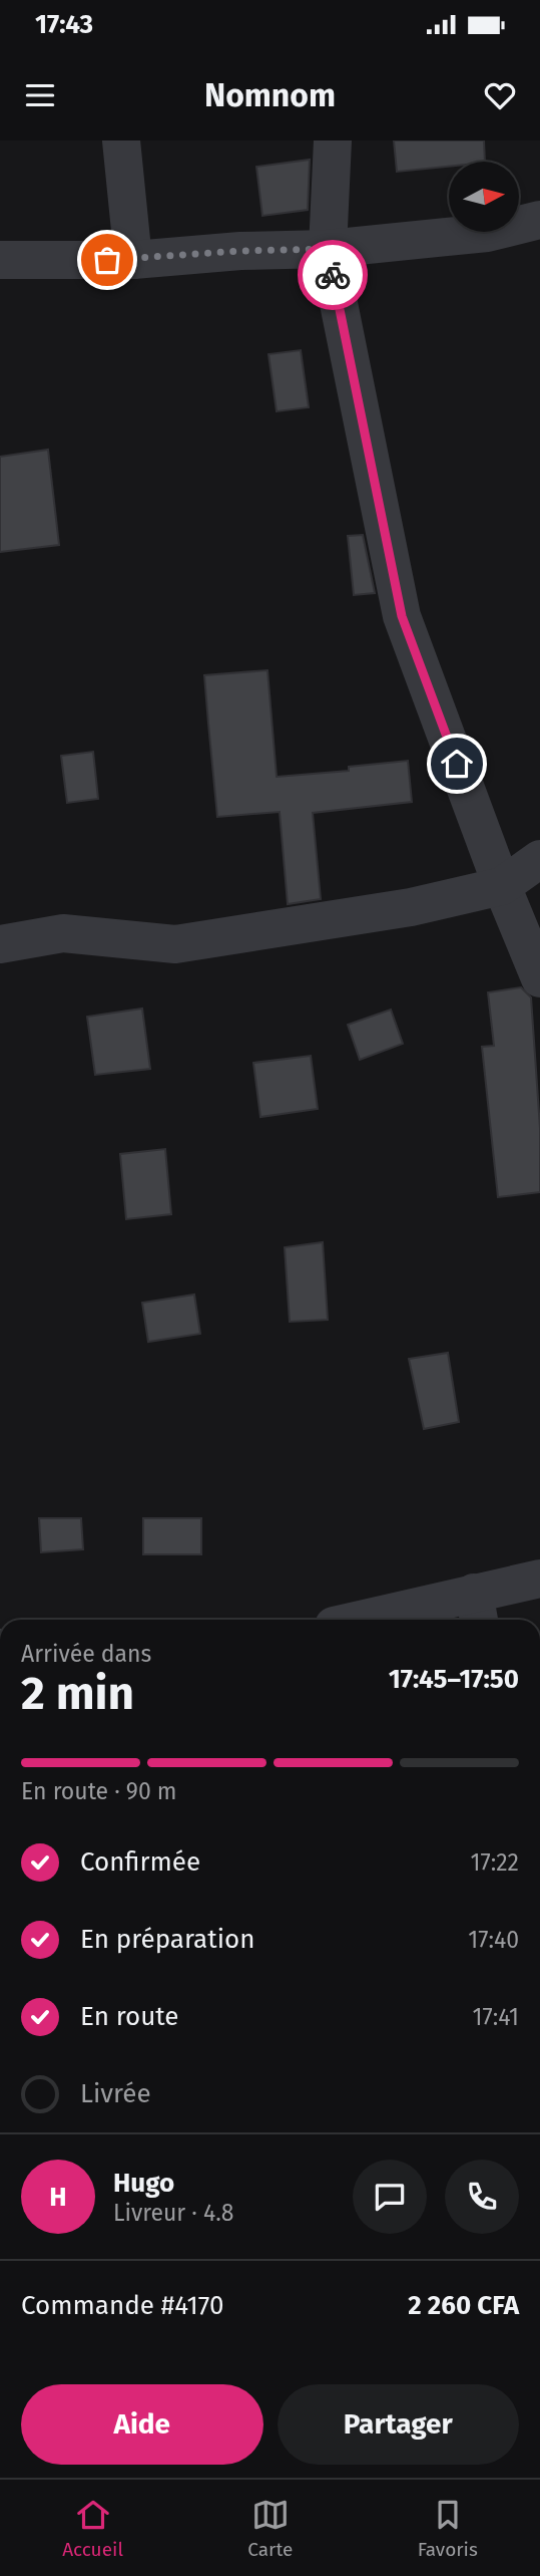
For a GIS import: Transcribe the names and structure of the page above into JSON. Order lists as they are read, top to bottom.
{
  "north": "right",
  "page": {
    "status": "17:43",
    "header": "Nomnom",
    "heading": ["2 min", "Arrivée dans", "17:45–17:50"],
    "panel": [
      "Hugo",
      "Livreur · 4.8",
      "Commande #4170",
      "2 260 CFA"
    ],
    "bar": "En route · 90 m",
    "list": [
      ["Confirmée", "17:22"],
      ["En préparation", "17:40"],
      ["En route", "17:41"],
      "Livrée"
    ],
    "round": "H",
    "buttons": ["Aide", "Partager"],
    "tabs": ["Accueil", "Carte", "Favoris"]
  }
}
